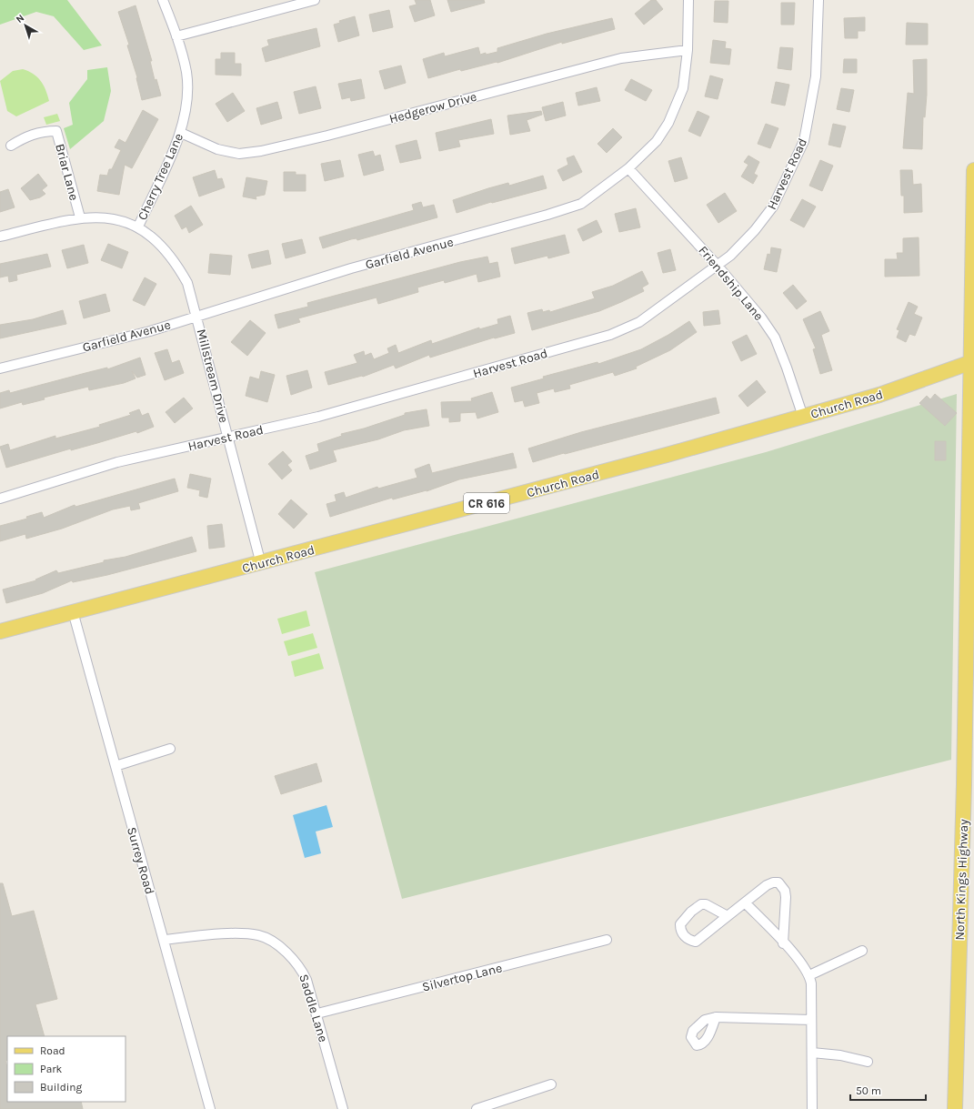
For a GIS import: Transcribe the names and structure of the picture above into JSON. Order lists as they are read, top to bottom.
{
  "streets": {
    "main road": ["Church Road", "CR 616", "North Kings Highway"],
    "street": [
      "Hedgerow Drive",
      "Briar Lane",
      "Harvest Road",
      "Cherry Tree Lane",
      "Garfield Avenue",
      "Friendship Lane",
      "Millstream Drive",
      "Surrey Road",
      "Silvertop Lane",
      "Saddle Lane"
    ]
  },
  "crossings": [
    ["Hedgerow Drive", "Cherry Tree Lane"],
    ["Hedgerow Drive", "Garfield Avenue"],
    ["Harvest Road", "Friendship Lane"],
    ["Harvest Road", "Millstream Drive"],
    ["Cherry Tree Lane", "Millstream Drive"],
    ["Garfield Avenue", "Friendship Lane"],
    ["Garfield Avenue", "Millstream Drive"],
    ["Friendship Lane", "Church Road"],
    ["Millstream Drive", "Church Road"],
    ["Church Road", "Surrey Road"],
    ["Church Road", "North Kings Highway"],
    ["Surrey Road", "Saddle Lane"],
    ["Silvertop Lane", "Saddle Lane"]
  ],
  "legend": ["Road", "Park", "Building"],
  "scale_bar": "50 m",
  "north": "top left"
}
